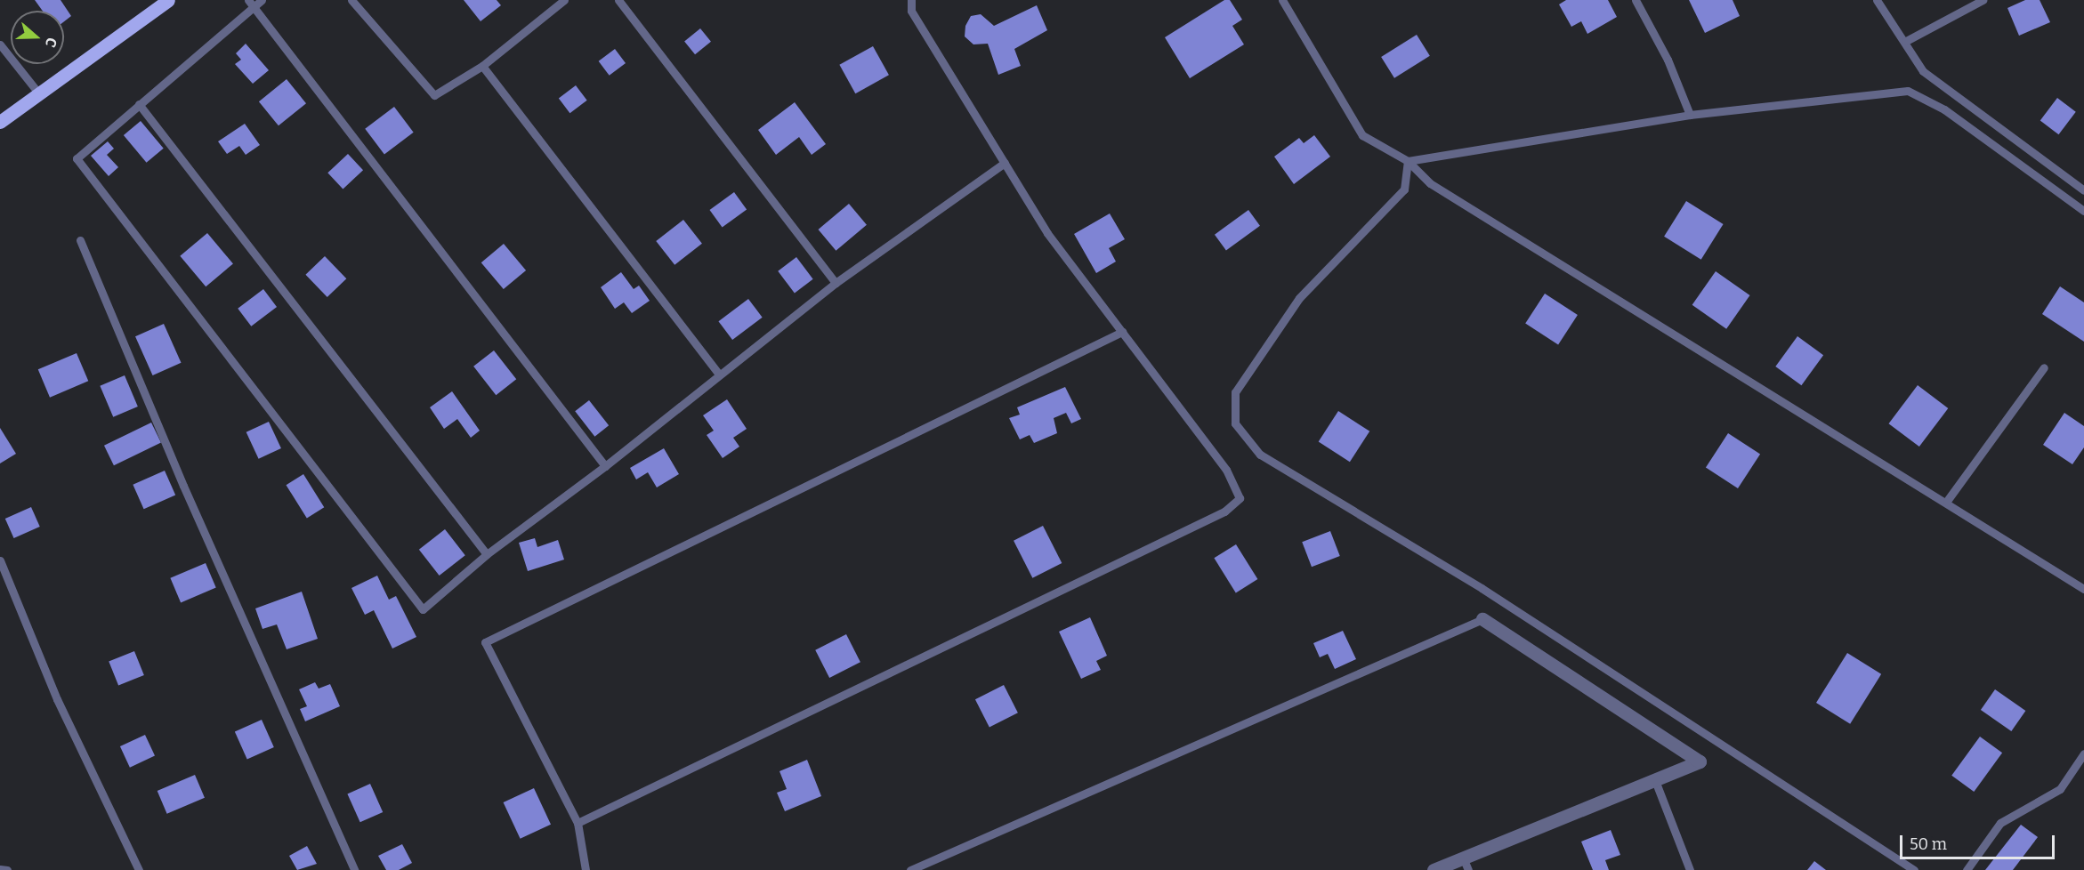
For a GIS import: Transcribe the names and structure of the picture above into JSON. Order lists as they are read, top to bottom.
{
  "scale_bar": "50 m",
  "north": "right"
}
